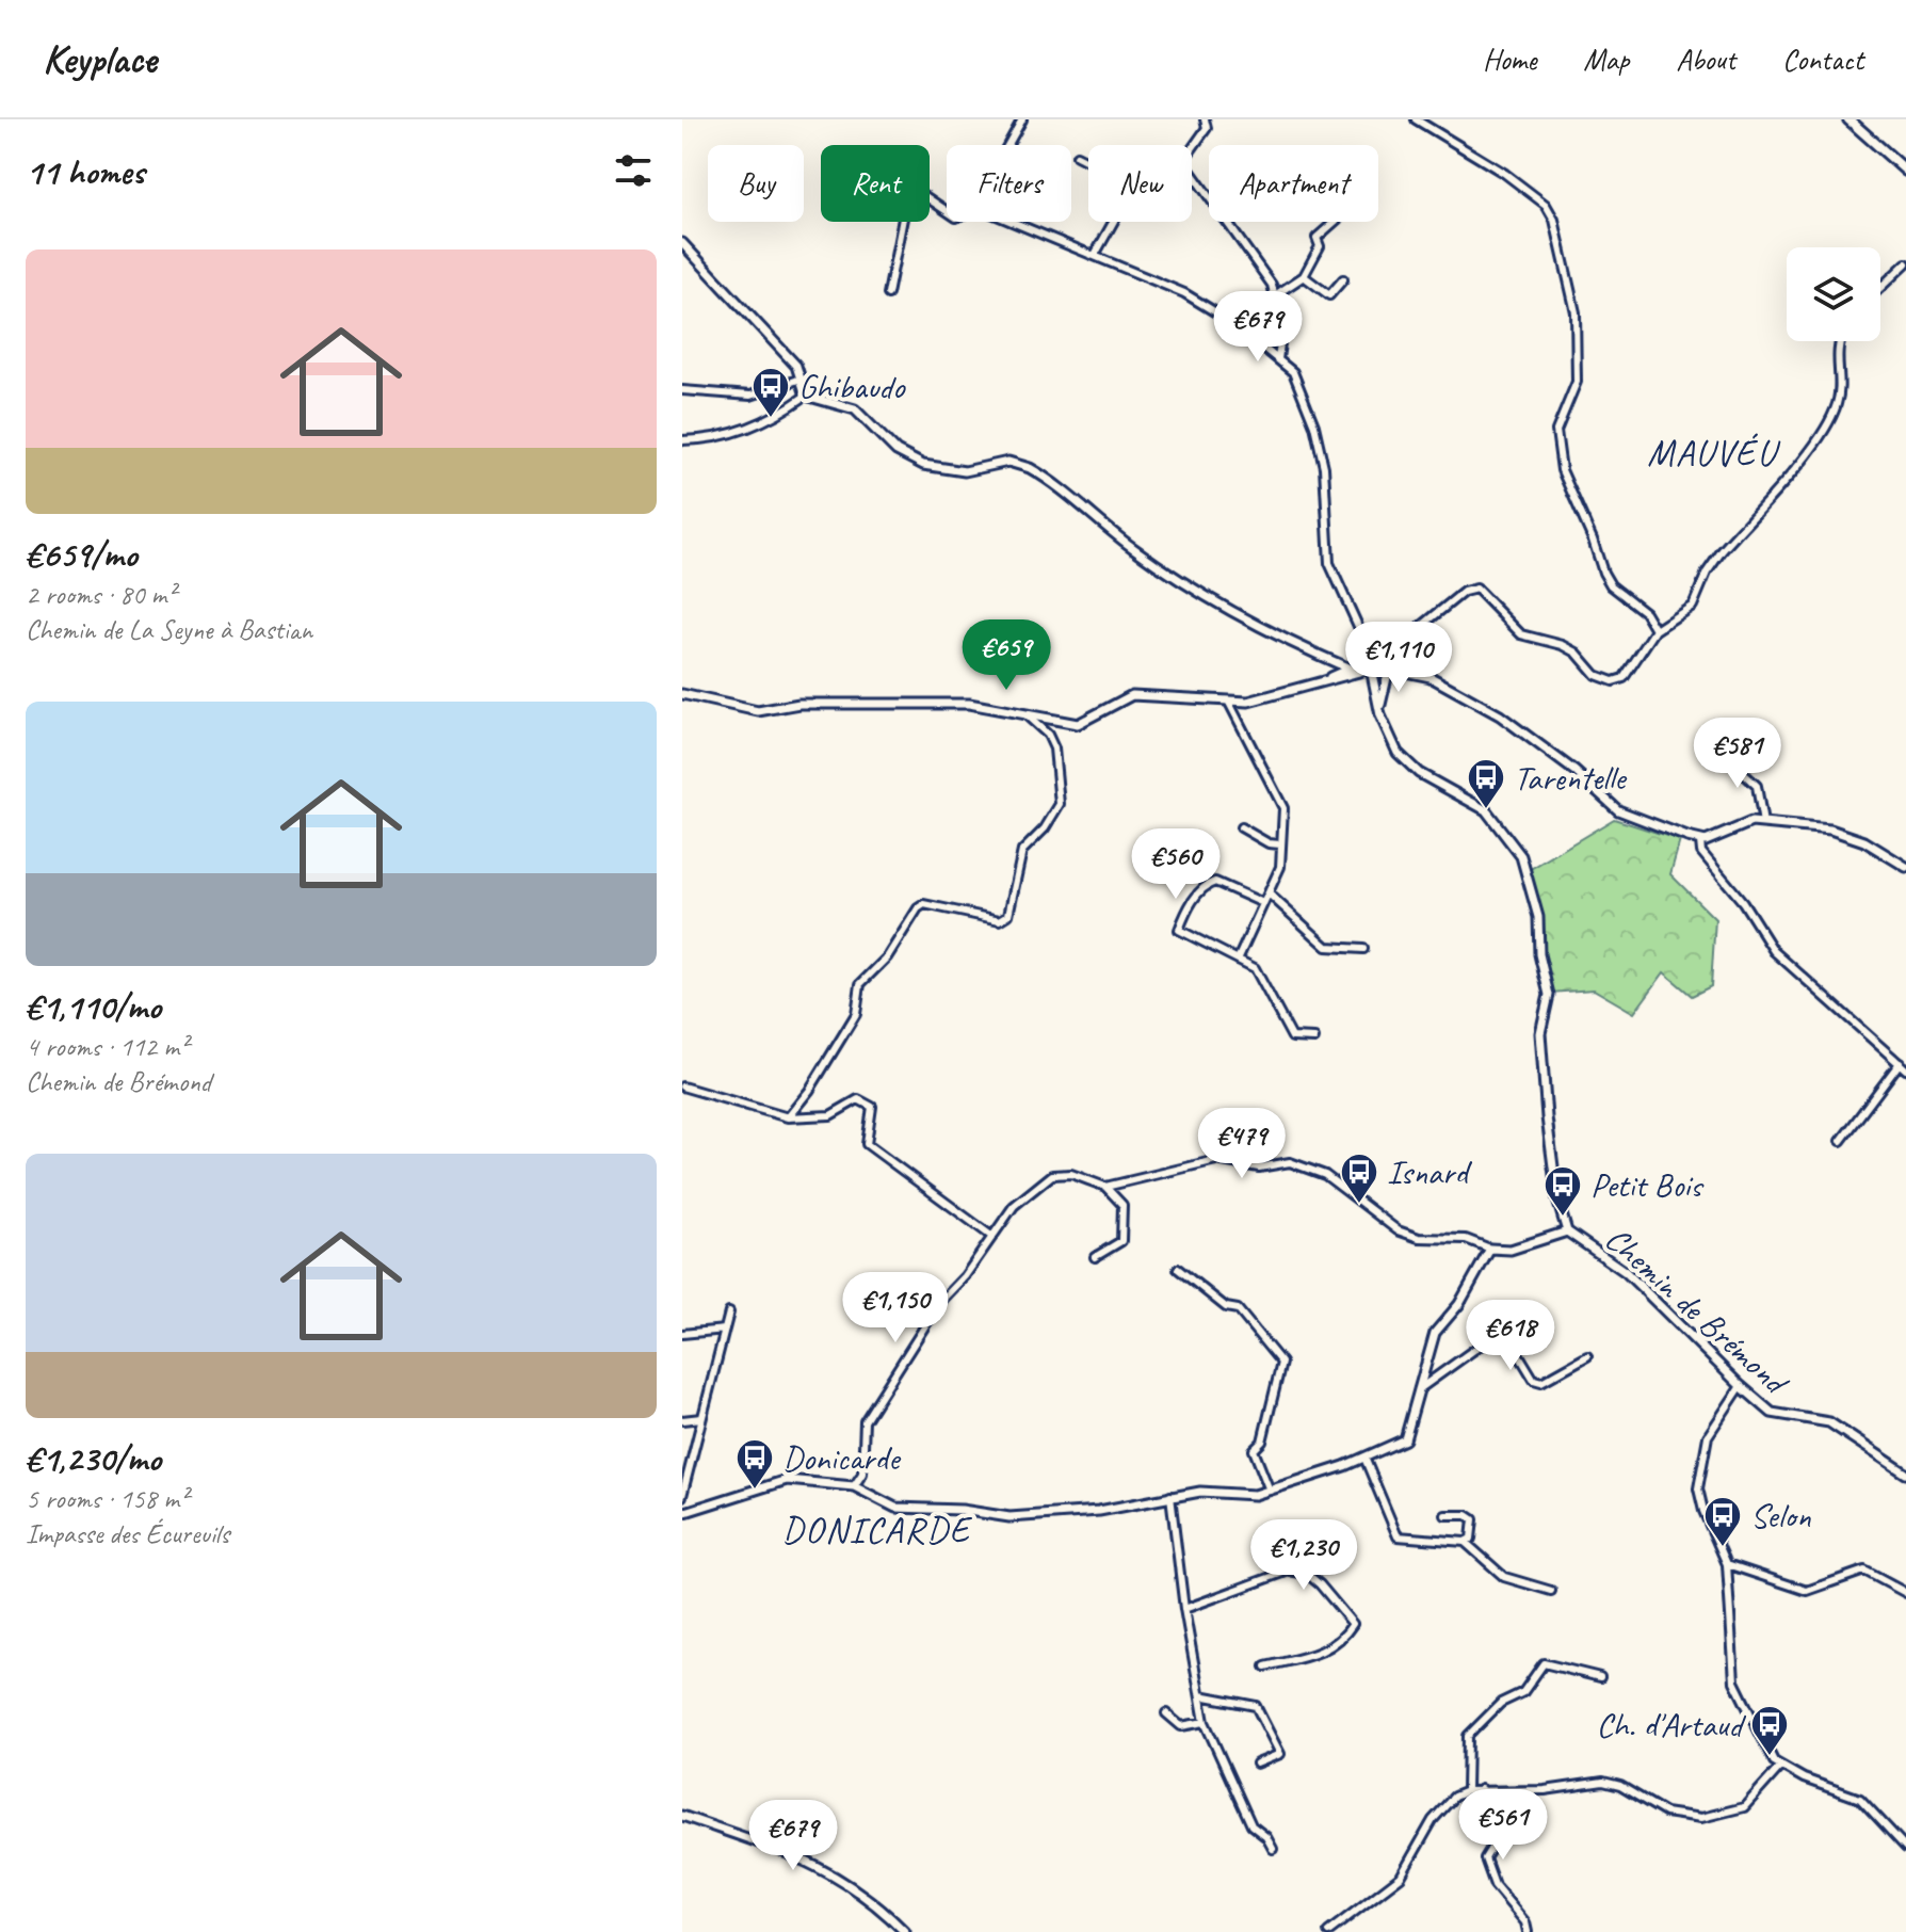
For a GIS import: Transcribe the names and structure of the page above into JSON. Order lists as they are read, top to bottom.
{
  "streets": {
    "street": ["Chemin de Brémond"]
  },
  "districts": ["MAUVÉU", "DONICARDE"],
  "places": {
    "bus stop": [
      "Ghibaudo",
      "Tarentelle",
      "Isnard",
      "Petit Bois",
      "Donicarde",
      "Selon",
      "Ch. d'Artaud"
    ]
  },
  "page": {
    "header": "Keyplace",
    "nav": [
      "Home",
      "Map",
      "About",
      "Contact"
    ],
    "heading": "11 homes",
    "chip": [
      "Buy",
      "Rent",
      "Filters",
      "New",
      "Apartment"
    ],
    "list": [
      {
        "name": "€659/mo",
        "note": "2 rooms · 80 m² · Chemin de La Seyne à Bastian"
      },
      {
        "name": "€1,110/mo",
        "note": "4 rooms · 112 m² · Chemin de Brémond"
      },
      {
        "name": "€1,230/mo",
        "note": "5 rooms · 158 m² · Impasse des Écureuils"
      }
    ],
    "price": [
      "€679",
      "€659",
      "€1,110",
      "€581",
      "€560",
      "€479",
      "€1,150",
      "€618",
      "€1,230",
      "€561",
      "€679"
    ]
  }
}
